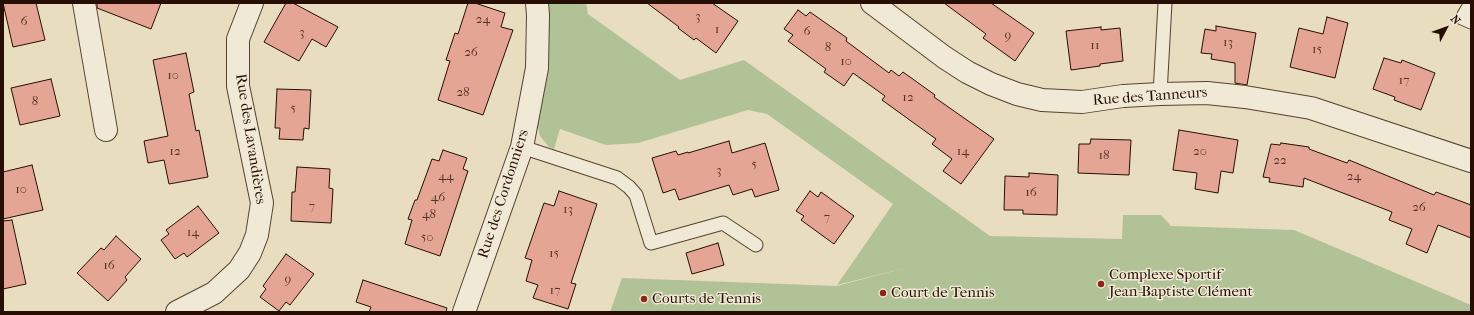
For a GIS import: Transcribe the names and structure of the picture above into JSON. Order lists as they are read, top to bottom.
{
  "streets": {
    "street": ["Rue des Tanneurs", "Rue des Lavandières", "Rue des Cordonniers"]
  },
  "places": ["Complexe Sportif Jean-Baptiste Clément", "Court de Tennis", "Courts de Tennis"],
  "house_numbers": [
    "3",
    "24",
    "6",
    "1",
    "6",
    "3",
    "9",
    "13",
    "11",
    "8",
    "15",
    "26",
    "10",
    "10",
    "17",
    "28",
    "12",
    "8",
    "5",
    "12",
    "14",
    "20",
    "18",
    "22",
    "5",
    "3",
    "44",
    "24",
    "10",
    "16",
    "46",
    "7",
    "26",
    "13",
    "48",
    "7",
    "14",
    "50",
    "15",
    "16",
    "9",
    "17"
  ],
  "north": "top right"
}
